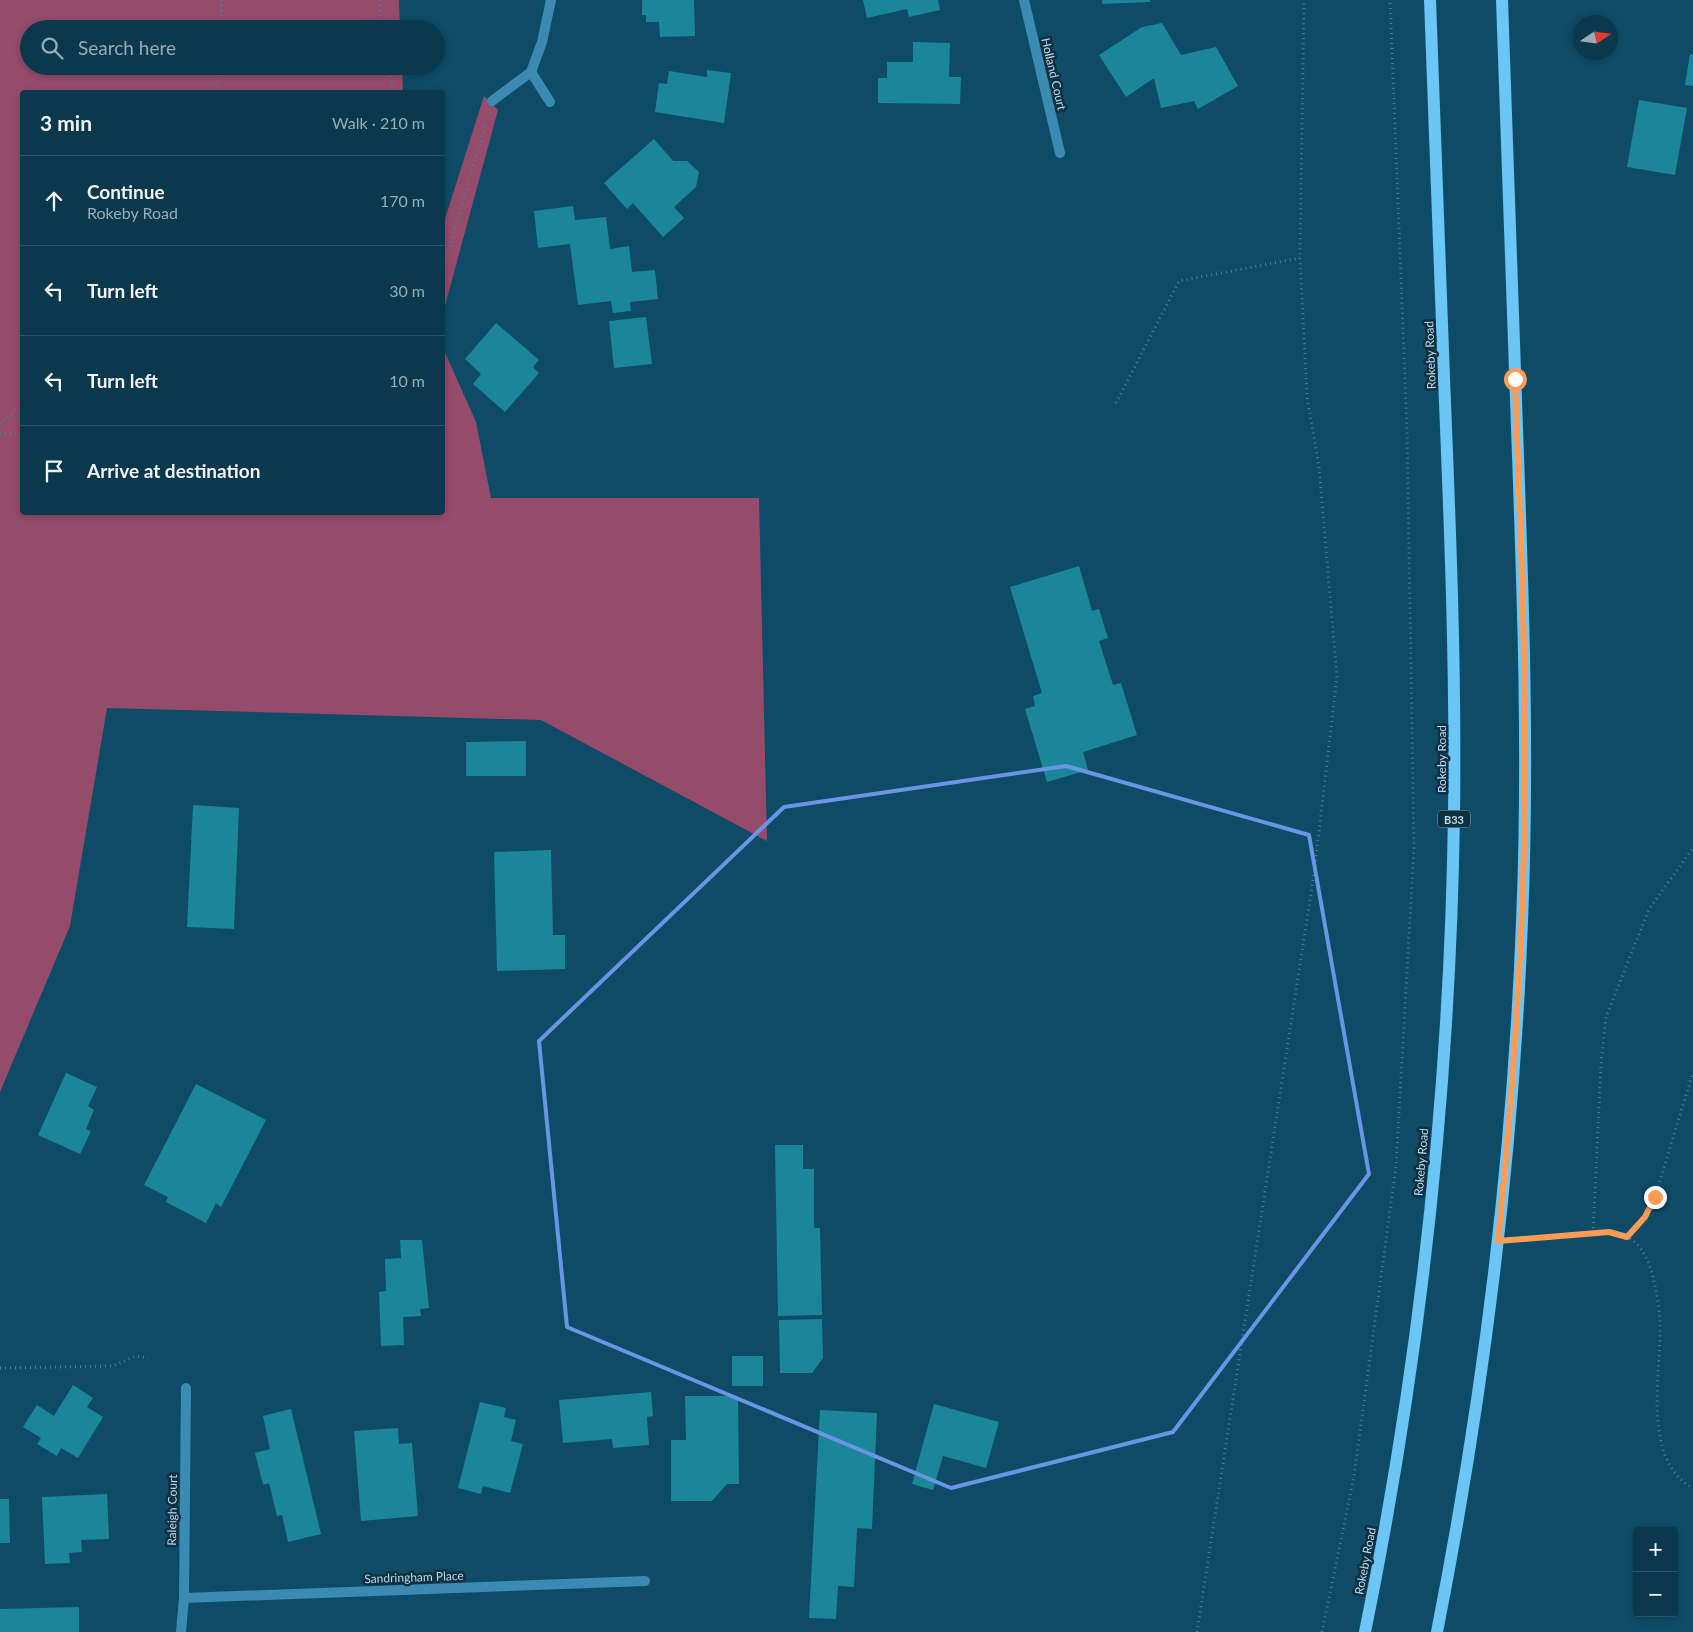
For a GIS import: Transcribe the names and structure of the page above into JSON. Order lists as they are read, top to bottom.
{
  "streets": {
    "main road": ["Rokeby Road", "B33"],
    "street": ["Holland Court", "Raleigh Court", "Sandringham Place"]
  },
  "crossings": [
    ["Raleigh Court", "Sandringham Place"]
  ],
  "north": "right",
  "page": {
    "search": "Search here",
    "heading": ["3 min", "Walk · 210 m"],
    "list": [
      ["Continue", "Rokeby Road", "170 m"],
      ["Turn left", "30 m"],
      ["Turn left", "10 m"],
      "Arrive at destination"
    ],
    "map_buttons": ["+", "−"]
  }
}
